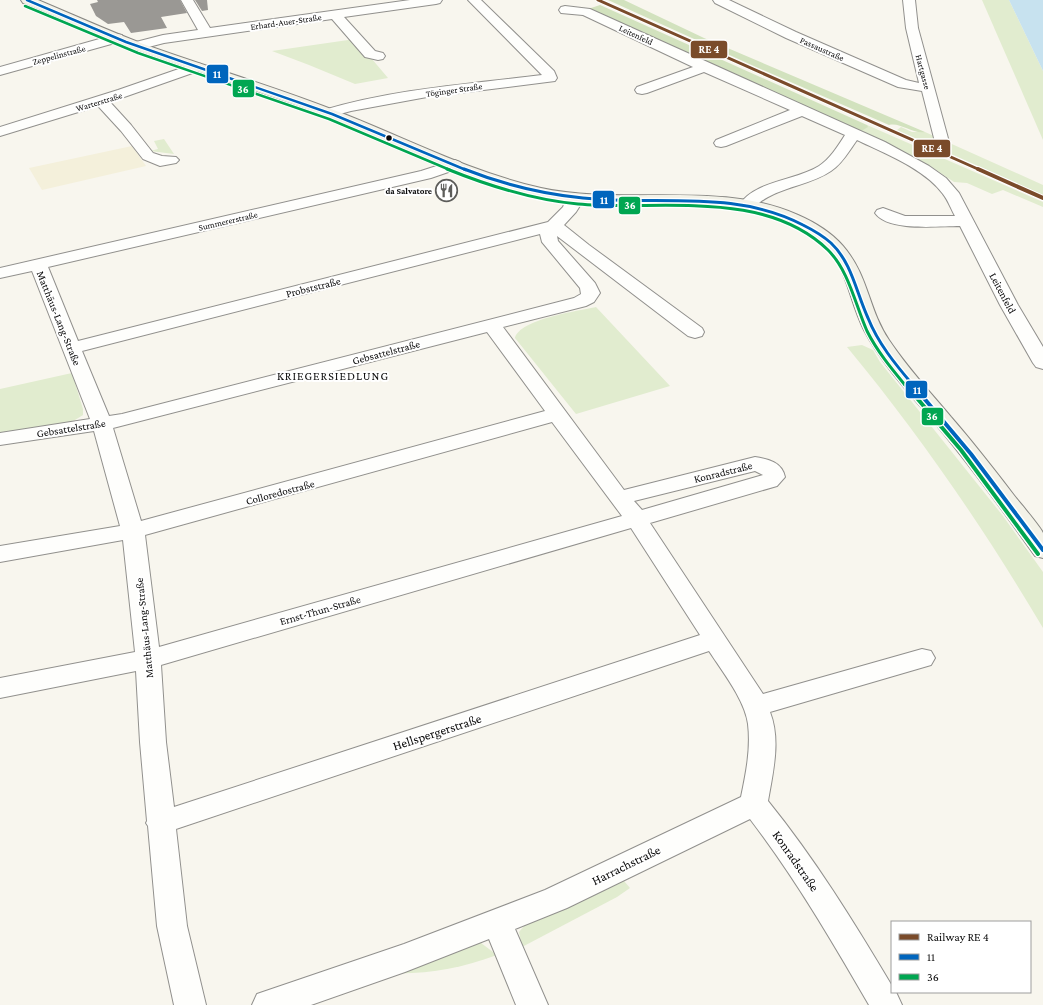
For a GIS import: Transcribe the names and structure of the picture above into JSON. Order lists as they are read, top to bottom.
{
  "streets": {
    "street": [
      "Erhard-Auer-Straße",
      "Leitenfeld",
      "Passaustraße",
      "Zeppelinstraße",
      "Hartgasse",
      "Töginger Straße",
      "Warterstraße",
      "Summererstraße",
      "Probststraße",
      "Matthäus-Lang-Straße",
      "Gebsattelstraße",
      "Konradstraße",
      "Colloredostraße",
      "Ernst-Thun-Straße",
      "Hellspergerstraße",
      "Harrachstraße"
    ]
  },
  "crossings": [
    ["Passaustraße", "Hartgasse"],
    ["Summererstraße", "Matthäus-Lang-Straße"],
    ["Probststraße", "Matthäus-Lang-Straße"],
    ["Probststraße", "Gebsattelstraße"],
    ["Matthäus-Lang-Straße", "Gebsattelstraße"],
    ["Matthäus-Lang-Straße", "Colloredostraße"],
    ["Matthäus-Lang-Straße", "Ernst-Thun-Straße"],
    ["Matthäus-Lang-Straße", "Hellspergerstraße"],
    ["Konradstraße", "Ernst-Thun-Straße"],
    ["Konradstraße", "Harrachstraße"]
  ],
  "districts": ["KRIEGERSIEDLUNG"],
  "places": {
    "restaurant": ["da Salvatore"]
  },
  "lines": ["transit line 11", "transit line 36"],
  "legend": ["Railway RE 4", "11", "36"]
}
